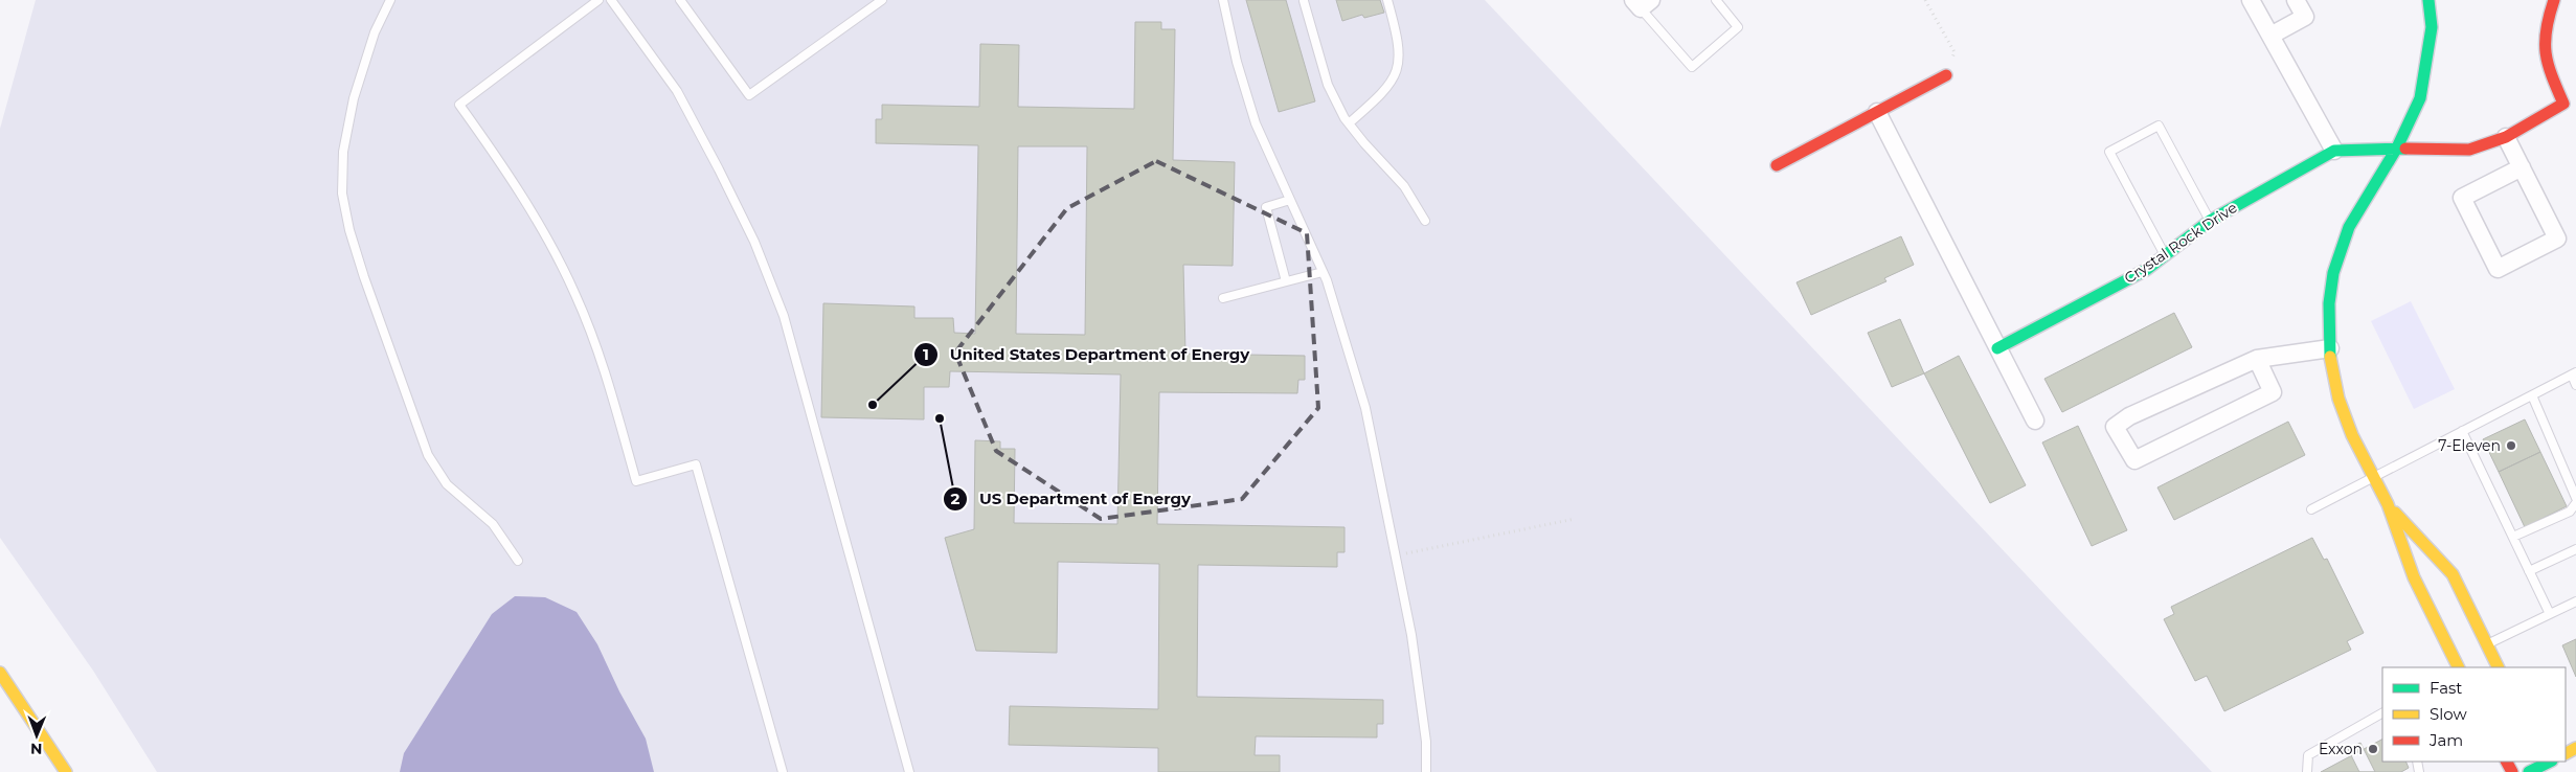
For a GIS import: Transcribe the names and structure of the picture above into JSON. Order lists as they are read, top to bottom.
{
  "streets": {
    "main road": ["Crystal Rock Drive"]
  },
  "places": [
    "United States Department of Energy",
    "US Department of Energy",
    "7-Eleven",
    "Exxon"
  ],
  "legend": ["Fast", "Slow", "Jam"],
  "north": "bottom"
}
